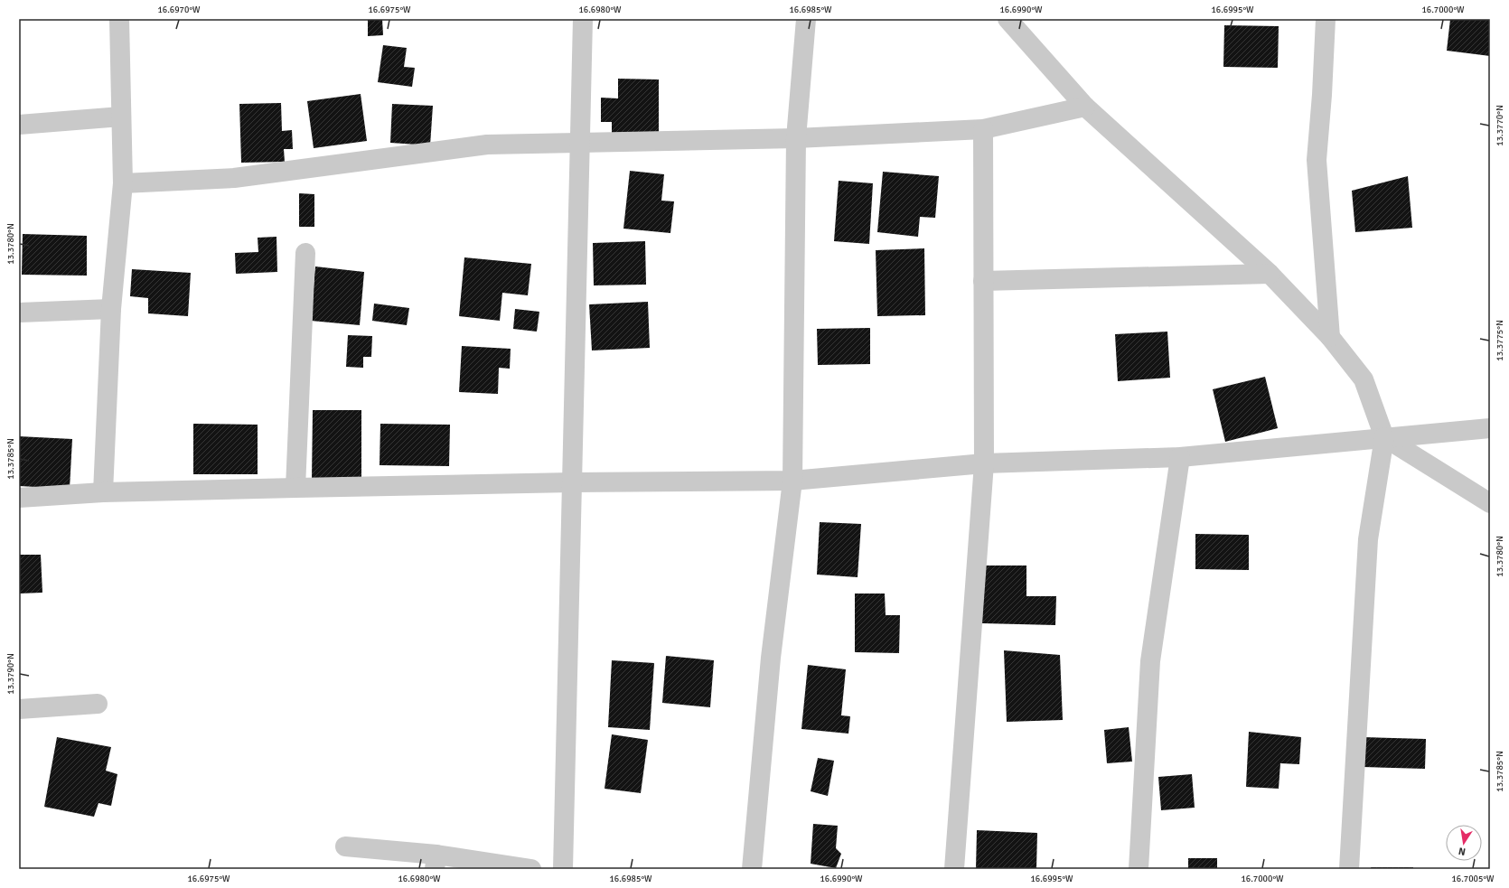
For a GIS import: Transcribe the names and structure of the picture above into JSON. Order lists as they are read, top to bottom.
{
  "north": "bottom",
  "coordinates": [
    "16.6970°W",
    "16.6975°W",
    "16.6980°W",
    "16.6985°W",
    "16.6990°W",
    "16.6995°W",
    "16.7000°W",
    "13.3770°N",
    "13.3780°N",
    "13.3775°N",
    "13.3785°N",
    "13.3790°N",
    "16.7005°W"
  ]
}
